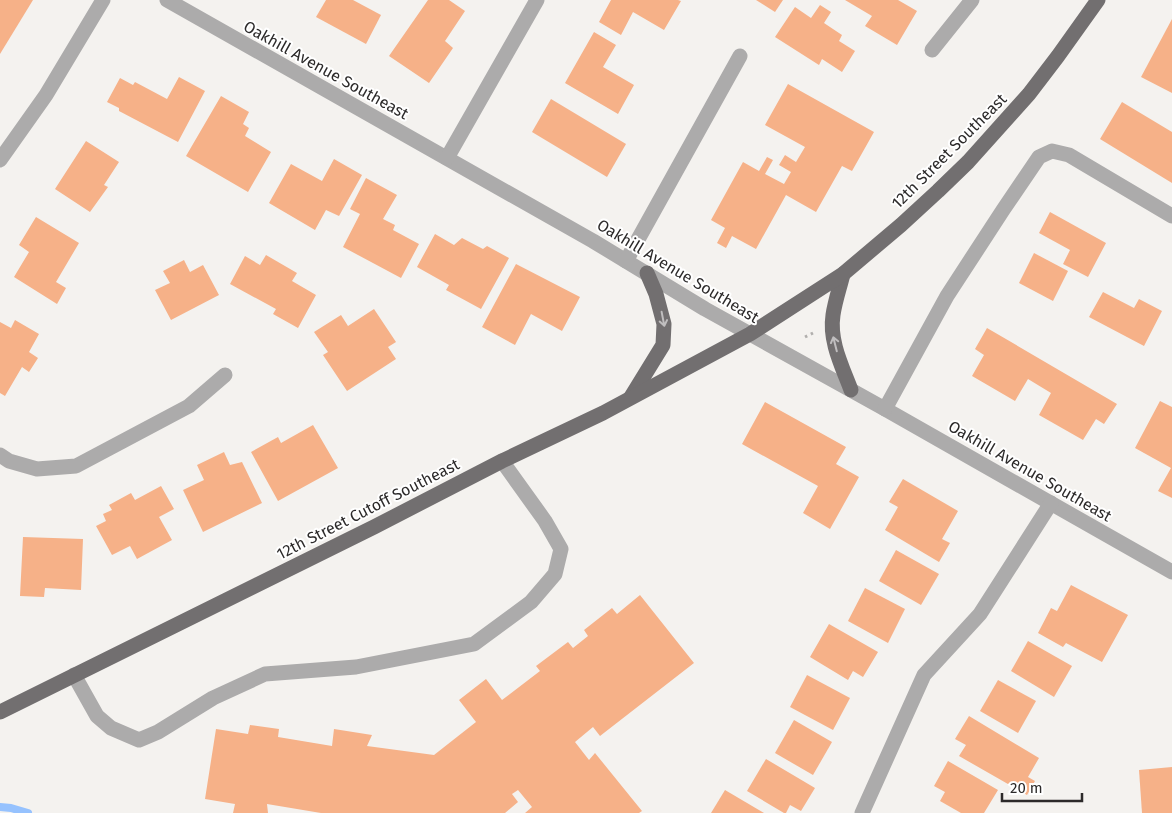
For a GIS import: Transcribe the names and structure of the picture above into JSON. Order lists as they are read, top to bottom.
{
  "streets": {
    "main road": ["12th Street Southeast", "12th Street Cutoff Southeast"],
    "street": ["Oakhill Avenue Southeast"]
  },
  "crossings": [
    ["Oakhill Avenue Southeast", "12th Street Southeast"],
    ["Oakhill Avenue Southeast", "12th Street Cutoff Southeast"],
    ["12th Street Southeast", "12th Street Cutoff Southeast"]
  ],
  "scale_bar": "20 m"
}
